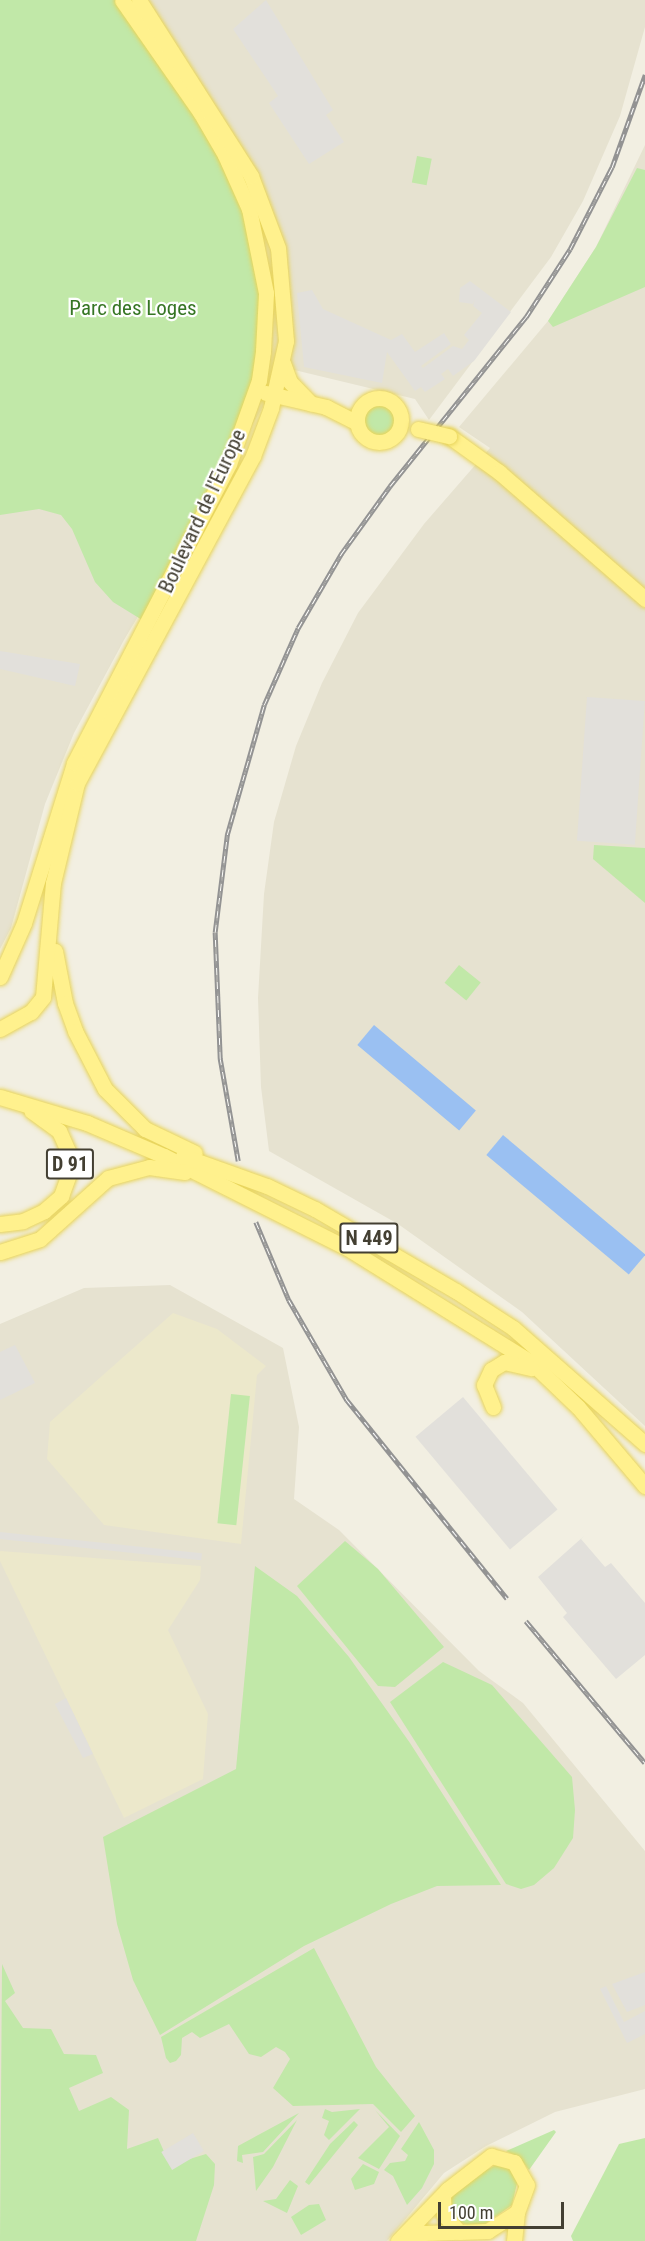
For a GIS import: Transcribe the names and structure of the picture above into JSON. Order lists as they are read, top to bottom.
{
  "streets": {
    "main road": ["Boulevard de l'Europe", "D 91", "N 449"]
  },
  "crossings": [
    ["Boulevard de l'Europe", "N 449"]
  ],
  "parks": ["Parc des Loges"],
  "scale_bar": "100 m"
}
